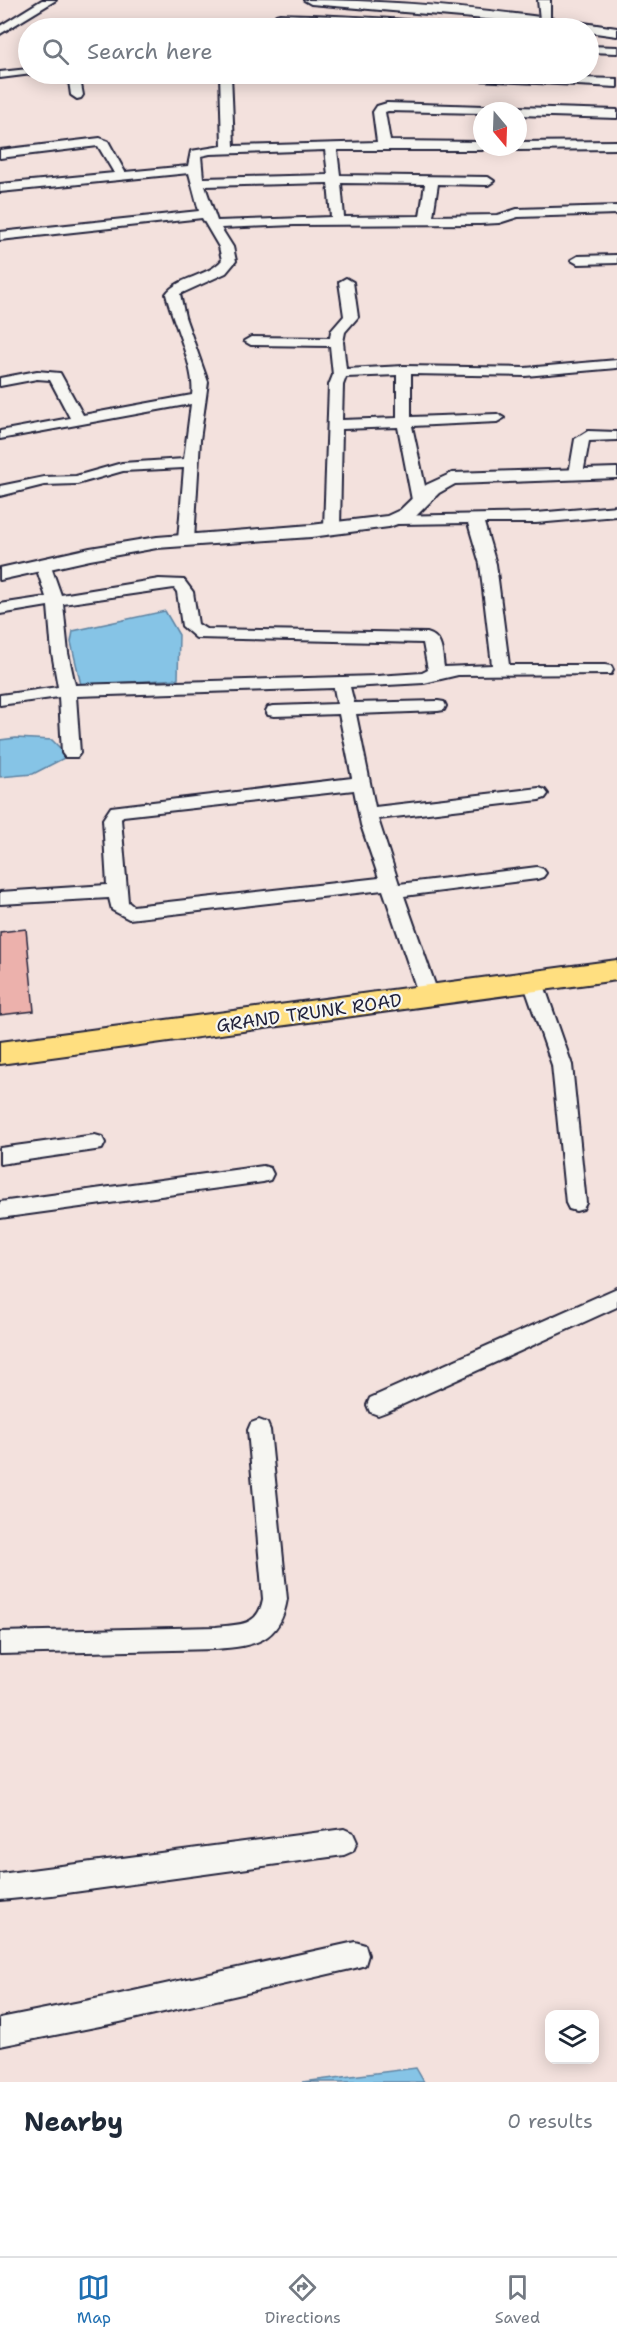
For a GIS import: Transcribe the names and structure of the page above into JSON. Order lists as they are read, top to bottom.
{
  "streets": {
    "main road": ["GRAND TRUNK ROAD"]
  },
  "north": "bottom",
  "page": {
    "search": "Search here",
    "heading": ["Nearby", "0 results"],
    "nav": ["Map", "Directions", "Saved"]
  }
}
